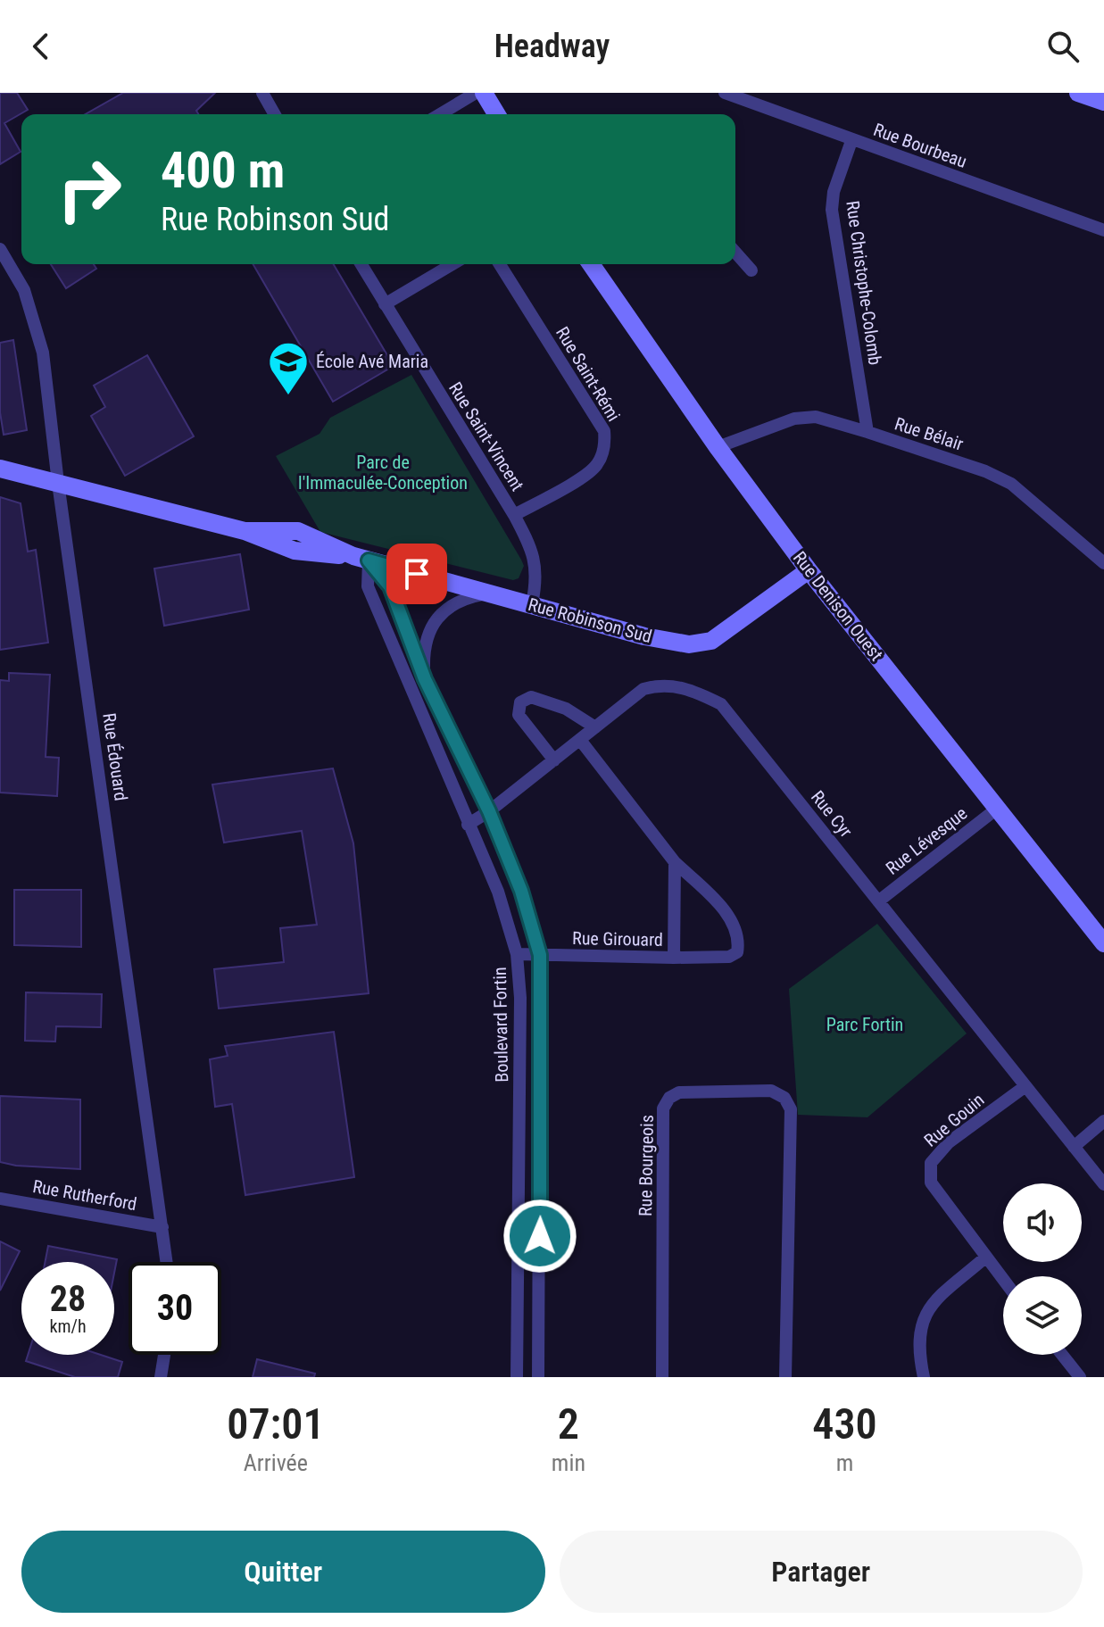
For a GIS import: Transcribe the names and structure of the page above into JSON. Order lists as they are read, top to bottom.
{
  "streets": {
    "street": [
      "Rue Bourbeau",
      "Rue Christophe-Colomb",
      "Rue Saint-Rémi",
      "Rue Bélair",
      "Rue Saint-Vincent",
      "Rue Denison Ouest",
      "Rue Robinson Sud",
      "Rue Édouard",
      "Rue Cyr",
      "Rue Lévesque",
      "Rue Girouard",
      "Boulevard Fortin",
      "Rue Gouin",
      "Rue Bourgeois",
      "Rue Rutherford"
    ]
  },
  "crossings": [
    ["Rue Bourbeau", "Rue Christophe-Colomb"],
    ["Rue Christophe-Colomb", "Rue Bélair"],
    ["Rue Saint-Rémi", "Rue Saint-Vincent"],
    ["Rue Bélair", "Rue Denison Ouest"],
    ["Rue Saint-Vincent", "Rue Robinson Sud"],
    ["Rue Denison Ouest", "Rue Robinson Sud"],
    ["Rue Denison Ouest", "Rue Lévesque"],
    ["Rue Robinson Sud", "Rue Édouard"],
    ["Rue Robinson Sud", "Boulevard Fortin"],
    ["Rue Édouard", "Rue Rutherford"],
    ["Rue Cyr", "Rue Lévesque"],
    ["Rue Cyr", "Rue Girouard"],
    ["Rue Cyr", "Boulevard Fortin"],
    ["Rue Cyr", "Rue Gouin"],
    ["Rue Girouard", "Boulevard Fortin"]
  ],
  "parks": ["Parc de l'Immaculée-Conception", "Parc Fortin"],
  "places": {
    "school or university": ["École Avé Maria"]
  },
  "page": {
    "header": "Headway",
    "turn": ["400 m", "Rue Robinson Sud"],
    "speed": "28 km/h",
    "limit": "30",
    "eta": [
      "07:01",
      "Arrivée",
      "2",
      "min",
      "430",
      "m"
    ],
    "buttons": ["Quitter", "Partager"]
  }
}
